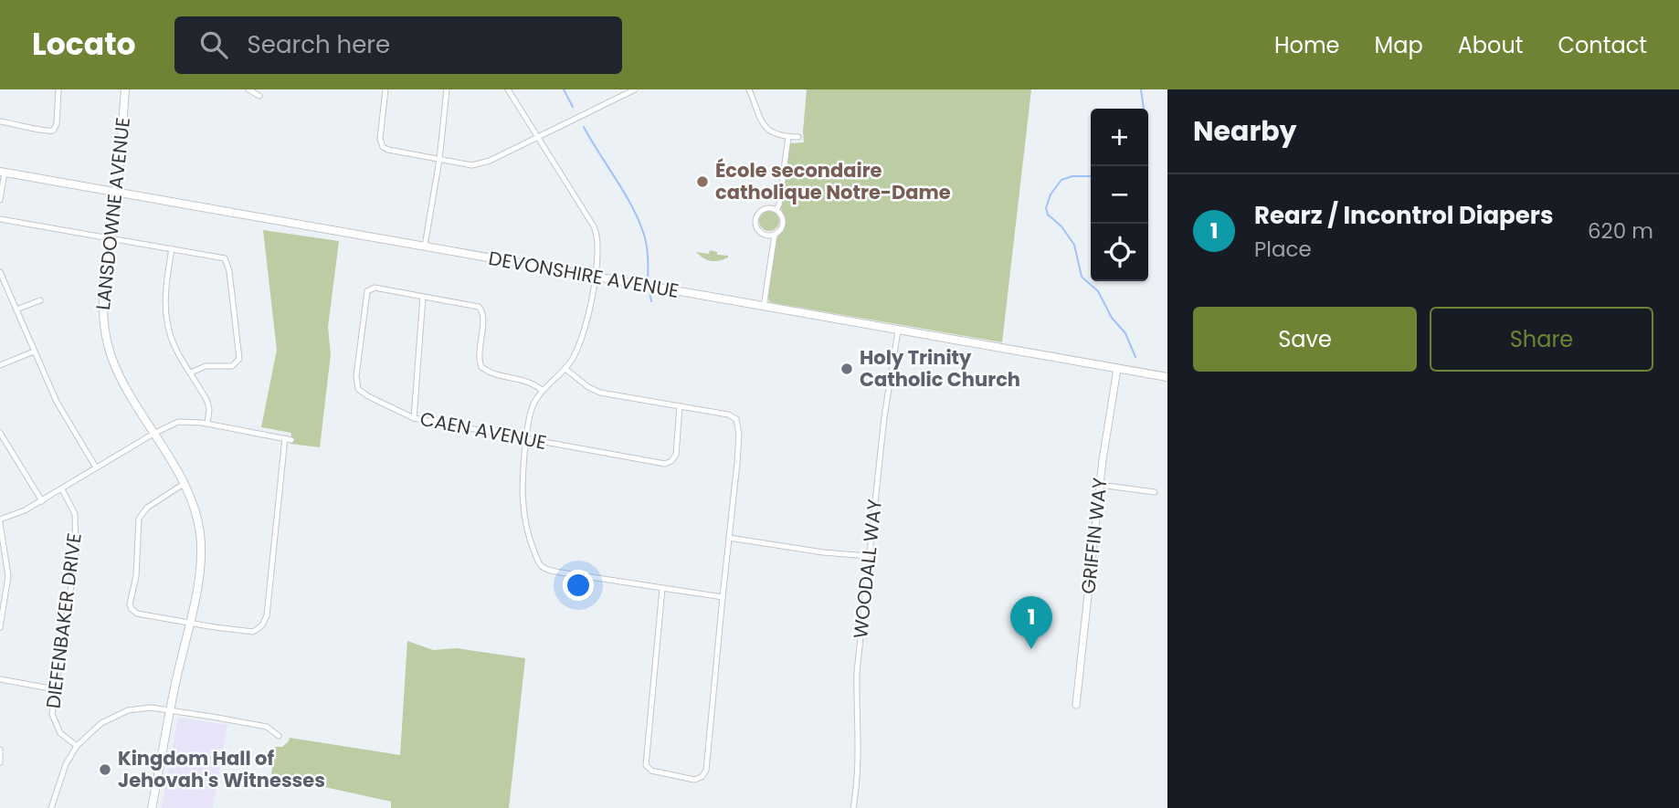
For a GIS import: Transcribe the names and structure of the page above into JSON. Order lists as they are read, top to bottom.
{
  "streets": {
    "main road": ["LANSDOWNE AVENUE", "DEVONSHIRE AVENUE"],
    "street": [
      "CAEN AVENUE",
      "GRIFFIN WAY",
      "WOODALL WAY",
      "DIEFENBAKER DRIVE"
    ]
  },
  "crossings": [
    ["LANSDOWNE AVENUE", "DEVONSHIRE AVENUE"],
    ["DEVONSHIRE AVENUE", "GRIFFIN WAY"],
    ["DEVONSHIRE AVENUE", "WOODALL WAY"]
  ],
  "places": ["École secondaire catholique Notre-Dame", "Holy Trinity Catholic Church", "Kingdom Hall of Jehovah's Witnesses"],
  "page": {
    "header": "Locato",
    "search": "Search here",
    "nav": [
      "Home",
      "Map",
      "About",
      "Contact"
    ],
    "heading": "Nearby",
    "map_buttons": ["+", "−"],
    "list": [
      {
        "mark": "1",
        "name": "Rearz / Incontrol Diapers",
        "note": "Place",
        "value": "620 m"
      }
    ],
    "buttons": ["Save", "Share"],
    "pins": "1"
  }
}
